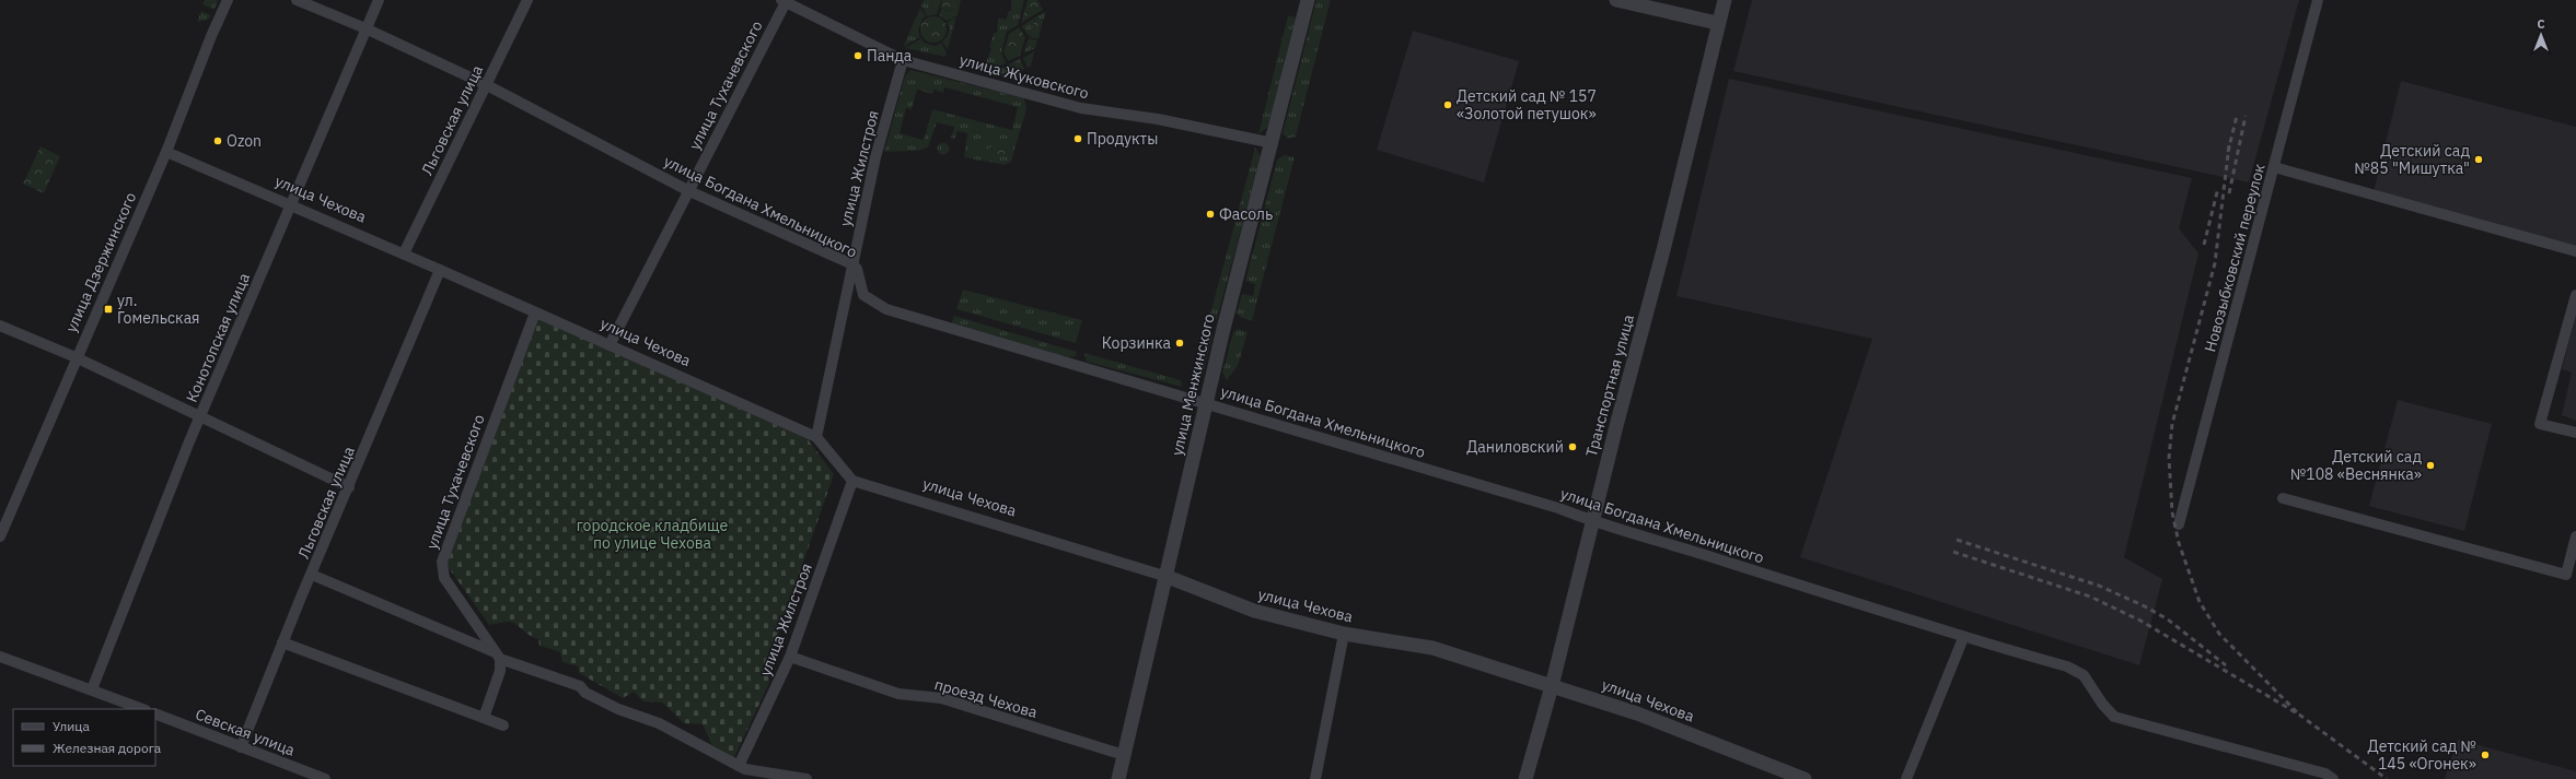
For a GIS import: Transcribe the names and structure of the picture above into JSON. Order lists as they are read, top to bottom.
{
  "streets": {
    "street": [
      "улица Жуковского",
      "улица Тухачевского",
      "Льговская улица",
      "улица Жилстроя",
      "улица Чехова",
      "улица Богдана Хмельницкого",
      "Новозыбковский переулок",
      "улица Дзержинского",
      "Конотопская улица",
      "улица Менжинского",
      "Транспортная улица",
      "проезд Чехова",
      "Севская улица"
    ]
  },
  "crossings": [
    ["улица Жуковского", "улица Тухачевского"],
    ["улица Жуковского", "улица Жилстроя"],
    ["улица Жуковского", "улица Менжинского"],
    ["улица Тухачевского", "улица Чехова"],
    ["улица Тухачевского", "улица Богдана Хмельницкого"],
    ["Льговская улица", "улица Чехова"],
    ["Льговская улица", "улица Богдана Хмельницкого"],
    ["Льговская улица", "Севская улица"],
    ["улица Жилстроя", "улица Чехова"],
    ["улица Жилстроя", "улица Богдана Хмельницкого"],
    ["улица Жилстроя", "проезд Чехова"],
    ["улица Чехова", "улица Дзержинского"],
    ["улица Чехова", "Конотопская улица"],
    ["улица Чехова", "улица Менжинского"],
    ["улица Чехова", "Транспортная улица"],
    ["улица Богдана Хмельницкого", "Конотопская улица"],
    ["улица Богдана Хмельницкого", "улица Менжинского"],
    ["улица Богдана Хмельницкого", "Транспортная улица"],
    ["улица Менжинского", "проезд Чехова"]
  ],
  "parks": ["городское кладбище по улице Чехова"],
  "places": {
    "other": [
      "Панда",
      "Детский сад № 157 «Золотой петушок»",
      "Продукты",
      "Ozon",
      "Детский сад №85 \"Мишутка\"",
      "Фасоль",
      "Корзинка",
      "Даниловский",
      "Детский сад №108 «Веснянка»",
      "Детский сад № 145 «Огонек»"
    ],
    "transit": ["ул. Гомельская"]
  },
  "legend": ["Улица", "Железная дорога"],
  "north": "top"
}
